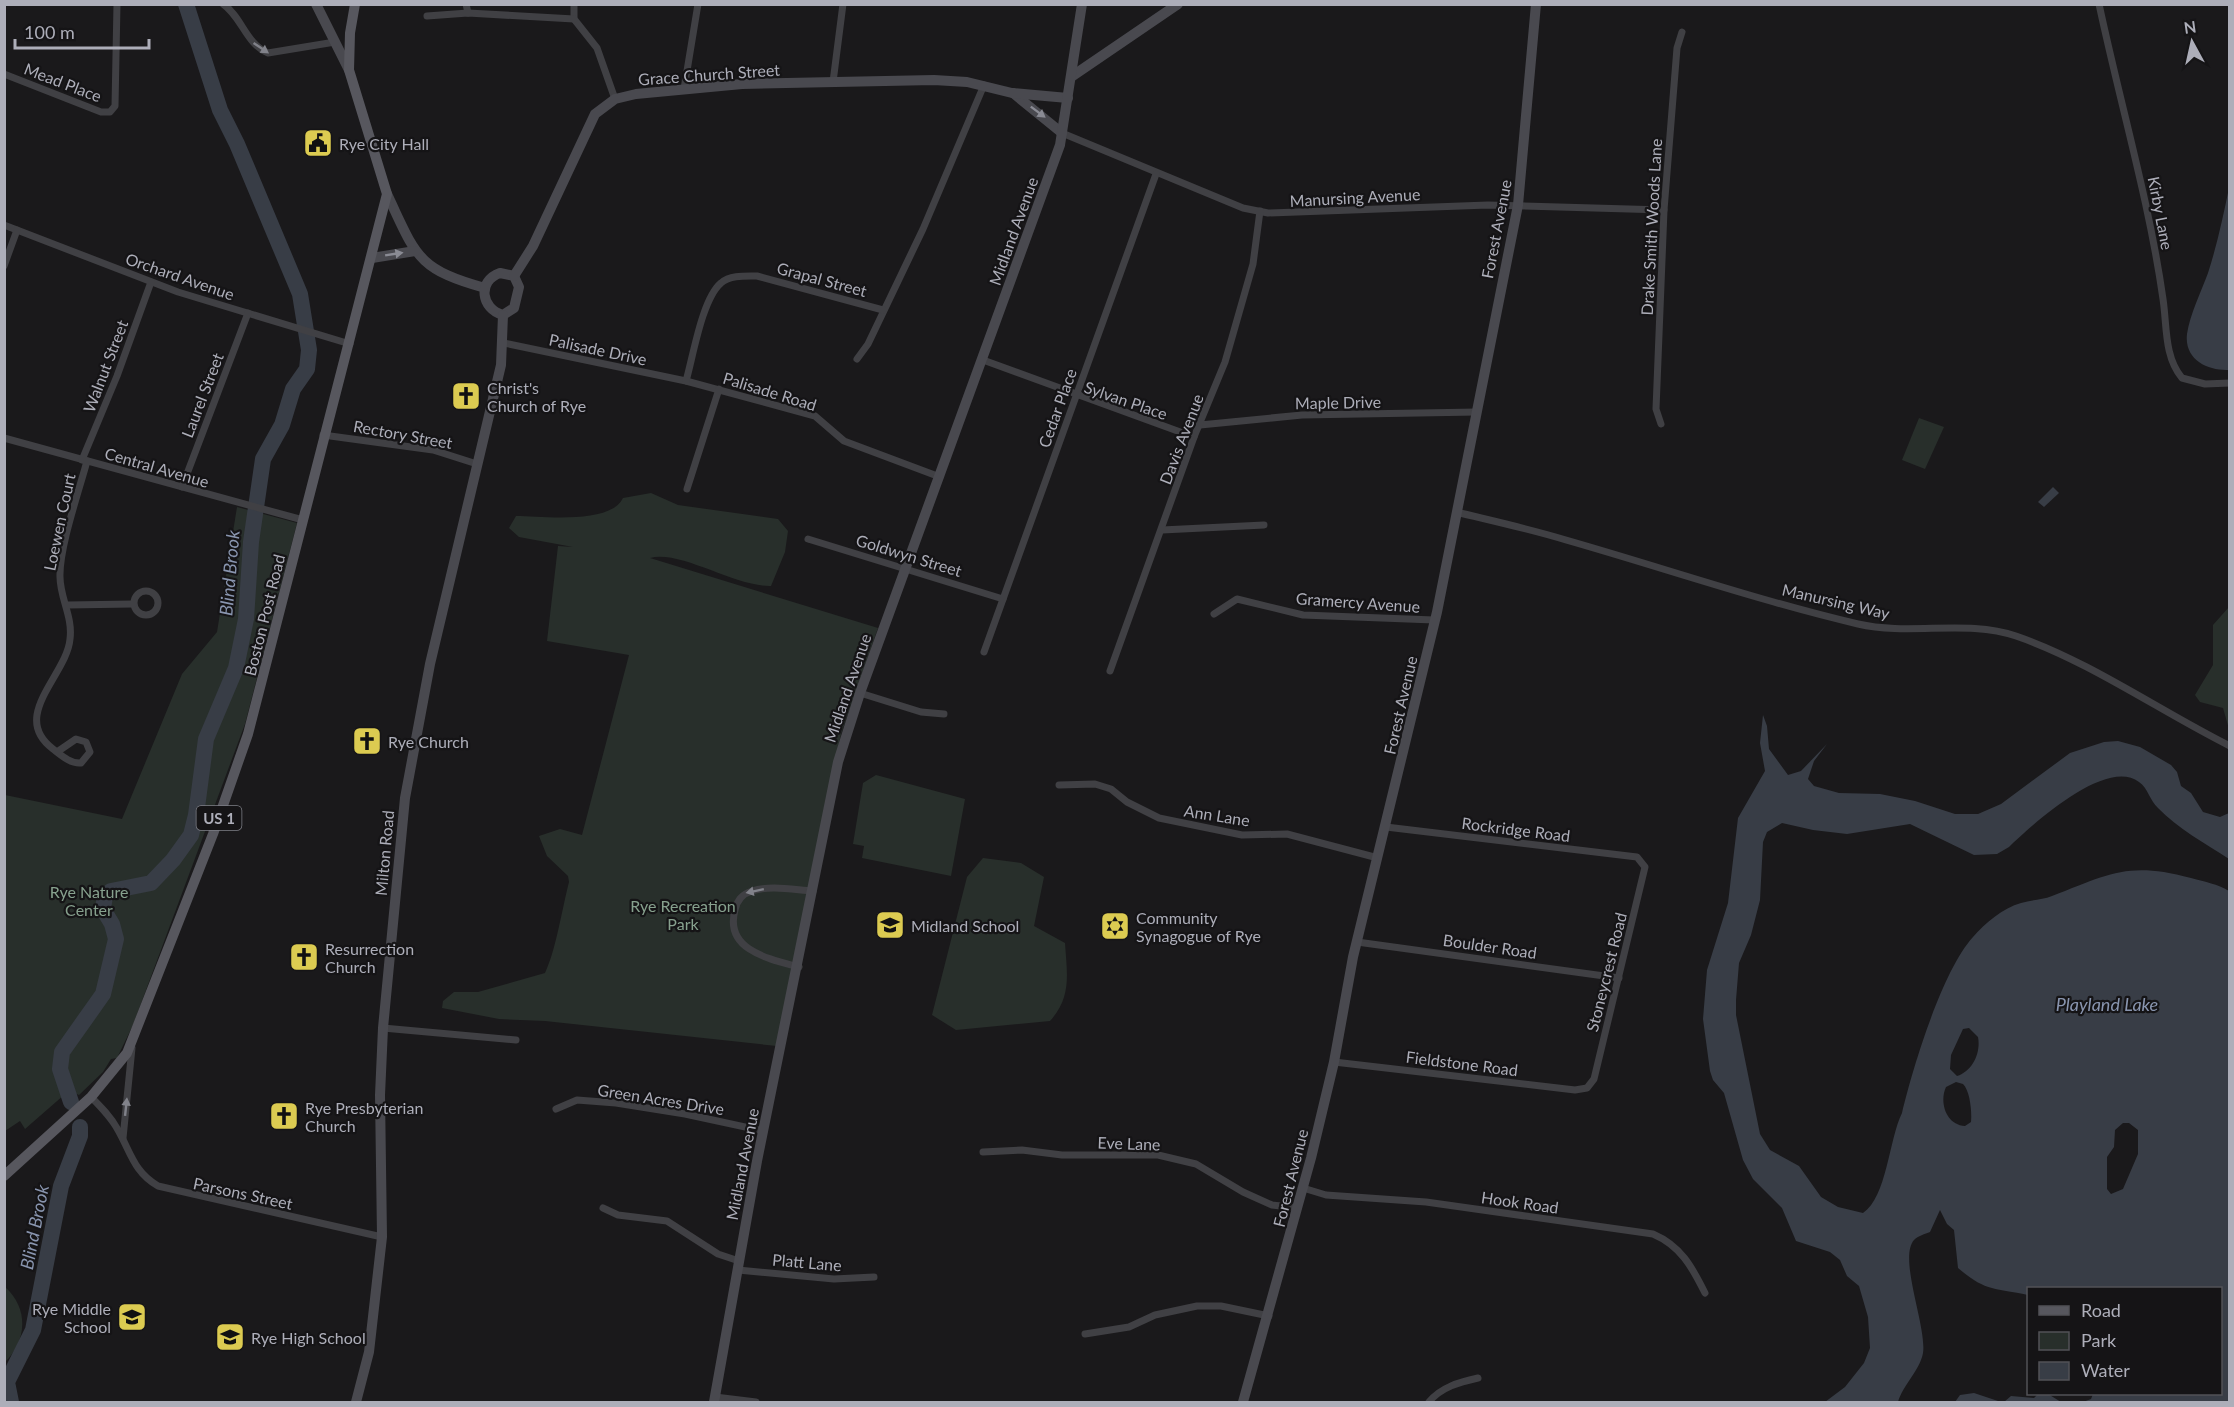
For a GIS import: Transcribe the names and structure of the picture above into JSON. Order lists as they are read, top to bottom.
{
  "streets": {
    "main road": ["Boston Post Road", "US 1"],
    "street": [
      "Grace Church Street",
      "Mead Place",
      "Manursing Avenue",
      "Kirby Lane",
      "Drake Smith Woods Lane",
      "Forest Avenue",
      "Midland Avenue",
      "Orchard Avenue",
      "Grapal Street",
      "Palisade Drive",
      "Walnut Street",
      "Palisade Road",
      "Laurel Street",
      "Sylvan Place",
      "Maple Drive",
      "Cedar Place",
      "Rectory Street",
      "Davis Avenue",
      "Central Avenue",
      "Loewen Court",
      "Goldwyn Street",
      "Manursing Way",
      "Gramercy Avenue",
      "Ann Lane",
      "Rockridge Road",
      "Milton Road",
      "Boulder Road",
      "Stoneycrest Road",
      "Fieldstone Road",
      "Green Acres Drive",
      "Eve Lane",
      "Parsons Street",
      "Hook Road",
      "Platt Lane"
    ]
  },
  "crossings": [
    ["Grace Church Street", "Manursing Avenue"],
    ["Grace Church Street", "Midland Avenue"],
    ["Grace Church Street", "Grapal Street"],
    ["Manursing Avenue", "Drake Smith Woods Lane"],
    ["Manursing Avenue", "Forest Avenue"],
    ["Manursing Avenue", "Midland Avenue"],
    ["Manursing Avenue", "Cedar Place"],
    ["Manursing Avenue", "Davis Avenue"],
    ["Forest Avenue", "Maple Drive"],
    ["Forest Avenue", "Manursing Way"],
    ["Forest Avenue", "Gramercy Avenue"],
    ["Forest Avenue", "Ann Lane"],
    ["Forest Avenue", "Rockridge Road"],
    ["Forest Avenue", "Boulder Road"],
    ["Forest Avenue", "Fieldstone Road"],
    ["Forest Avenue", "Eve Lane"],
    ["Forest Avenue", "Hook Road"],
    ["Midland Avenue", "Palisade Road"],
    ["Midland Avenue", "Sylvan Place"],
    ["Midland Avenue", "Goldwyn Street"],
    ["Midland Avenue", "Green Acres Drive"],
    ["Midland Avenue", "Platt Lane"],
    ["Orchard Avenue", "Walnut Street"],
    ["Orchard Avenue", "Laurel Street"],
    ["Orchard Avenue", "Boston Post Road"],
    ["Grapal Street", "Palisade Drive"],
    ["Grapal Street", "Palisade Road"],
    ["Palisade Drive", "Palisade Road"],
    ["Palisade Drive", "Milton Road"],
    ["Walnut Street", "Central Avenue"],
    ["Walnut Street", "Loewen Court"],
    ["Laurel Street", "Central Avenue"],
    ["Sylvan Place", "Cedar Place"],
    ["Sylvan Place", "Davis Avenue"],
    ["Maple Drive", "Davis Avenue"],
    ["Cedar Place", "Goldwyn Street"],
    ["Rectory Street", "Boston Post Road"],
    ["Rectory Street", "Milton Road"],
    ["Central Avenue", "Loewen Court"],
    ["Central Avenue", "Boston Post Road"],
    ["Boston Post Road", "Parsons Street"],
    ["Rockridge Road", "Stoneycrest Road"],
    ["Milton Road", "Parsons Street"],
    ["Boulder Road", "Stoneycrest Road"],
    ["Stoneycrest Road", "Fieldstone Road"]
  ],
  "water": ["Blind Brook", "Playland Lake"],
  "parks": ["Rye Nature Center", "Rye Recreation Park"],
  "places": {
    "public building": ["Rye City Hall"],
    "church": [
      "Christ's Church of Rye",
      "Rye Church",
      "Resurrection Church",
      "Rye Presbyterian Church"
    ],
    "school or university": ["Midland School", "Rye Middle School", "Rye High School"],
    "synagogue": ["Community Synagogue of Rye"]
  },
  "legend": ["Road", "Park", "Water"],
  "scale_bar": "100 m",
  "north": "top"
}
